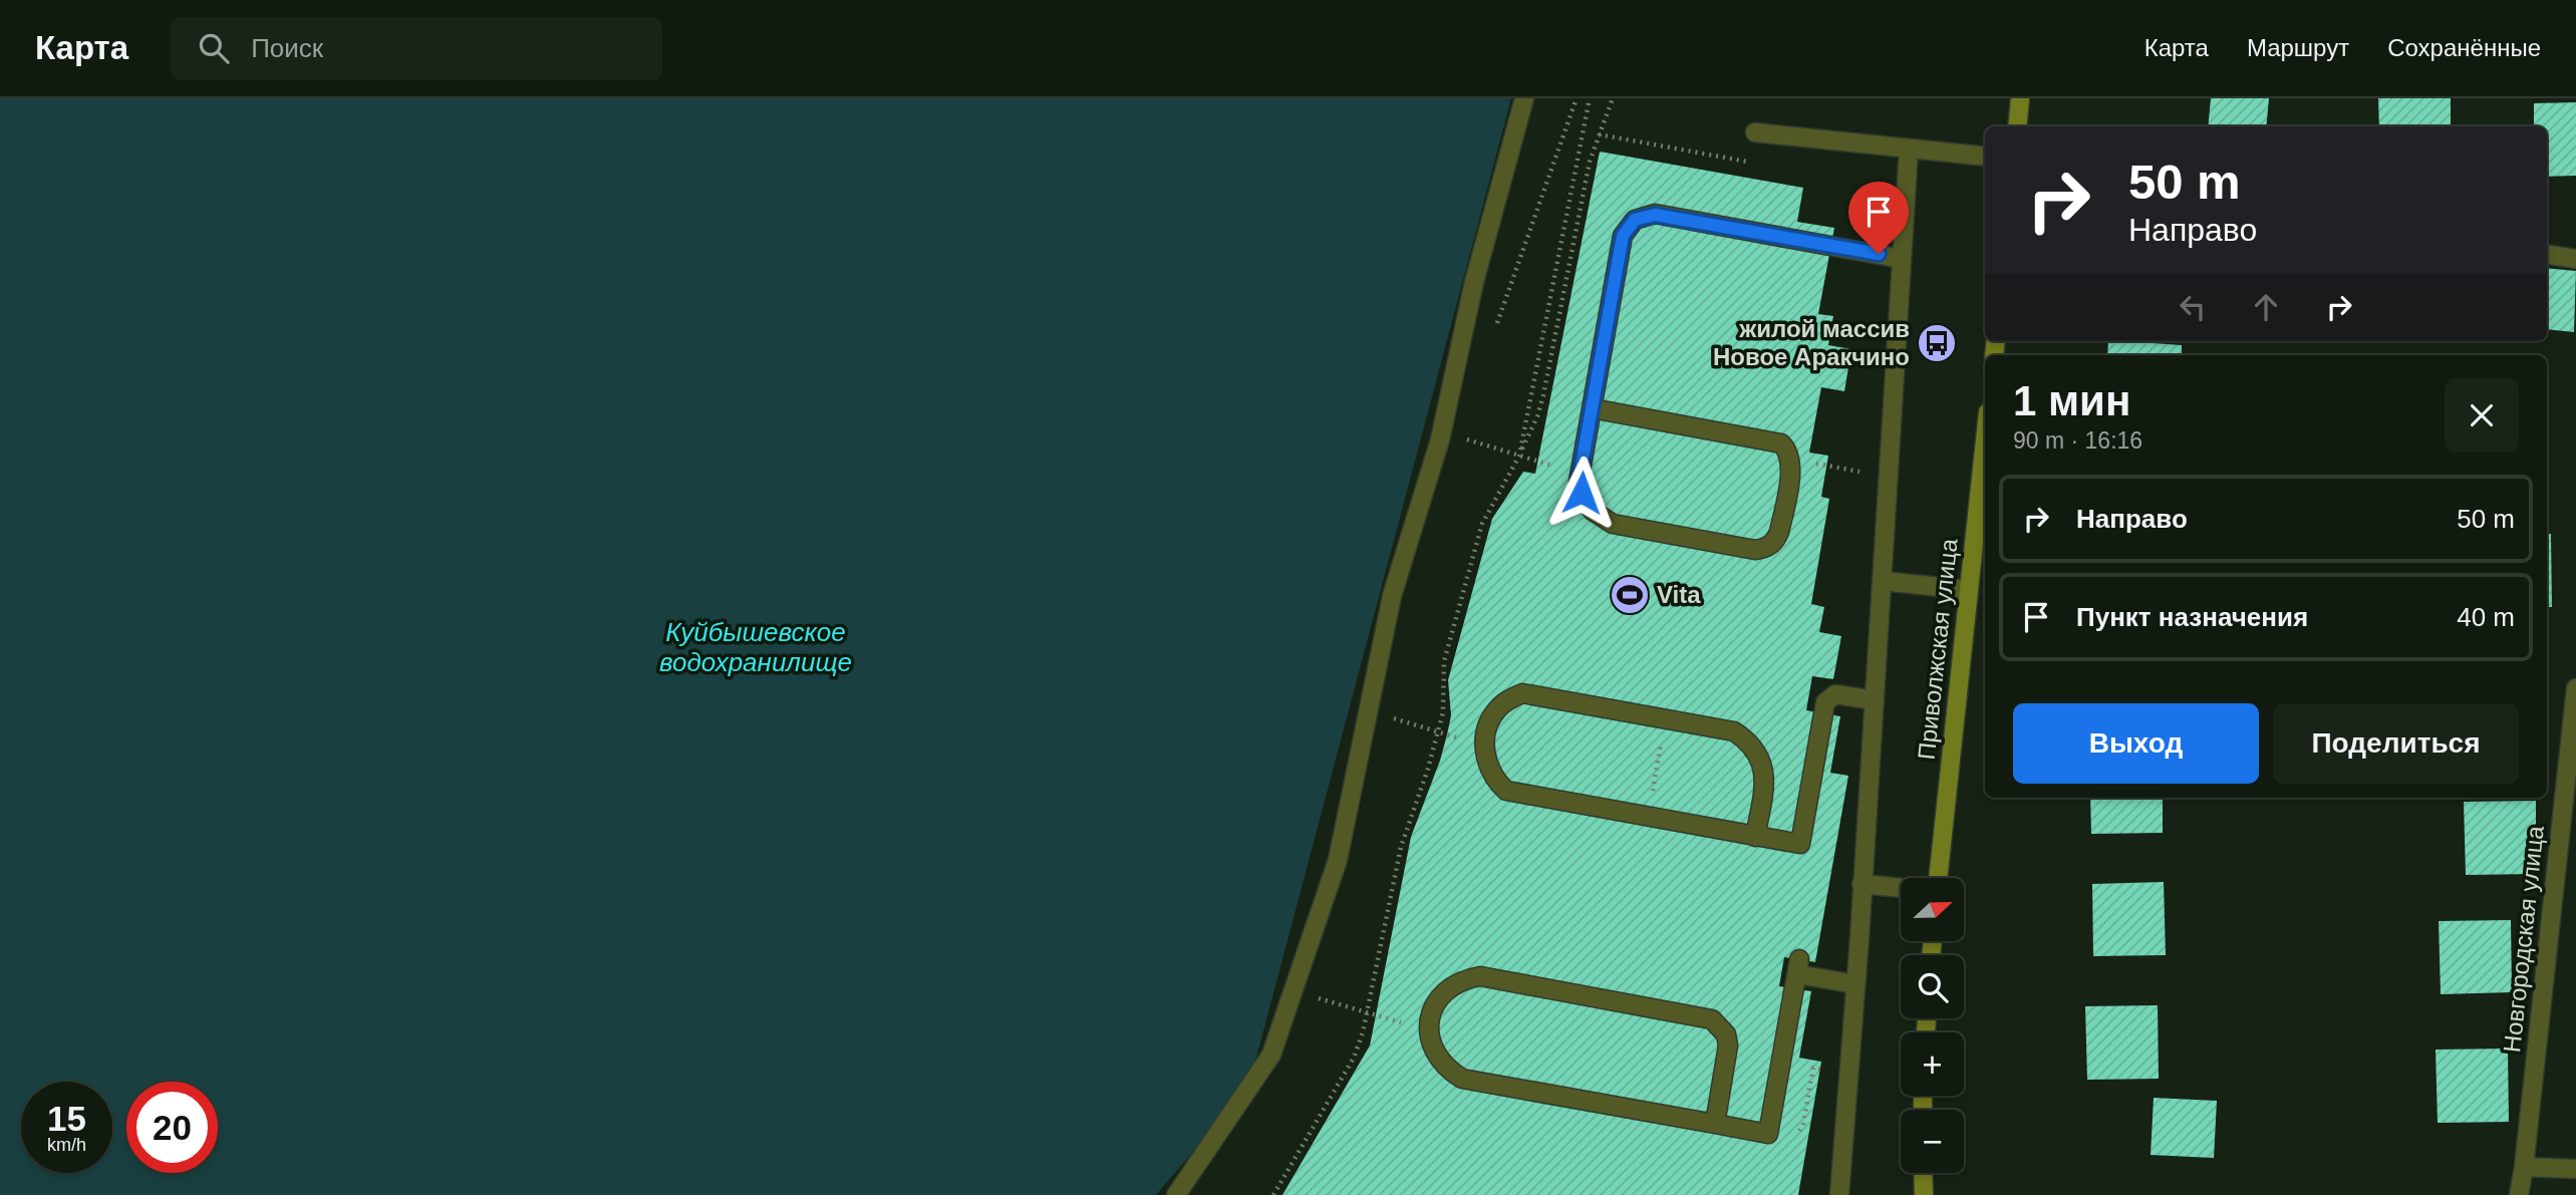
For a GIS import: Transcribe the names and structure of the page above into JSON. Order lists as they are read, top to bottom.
{
  "streets": {
    "main road": ["Приволжская улица"],
    "street": ["Новгородская улица"]
  },
  "water": ["Куйбышевское водохранилище"],
  "places": {
    "bus stop": ["жилой массив Новое Аракчино"],
    "sports": ["Vita"]
  },
  "north": "right",
  "page": {
    "header": "Карта",
    "search": "Поиск",
    "nav": ["Карта", "Маршрут", "Сохранённые"],
    "turn": ["50 m", "Направо"],
    "heading": ["1 мин", "90 m · 16:16"],
    "list": [
      {
        "name": "Направо",
        "value": "50 m"
      },
      {
        "name": "Пункт назначения",
        "value": "40 m"
      }
    ],
    "buttons": ["Выход", "Поделиться"],
    "map_buttons": ["+", "−"],
    "speed": "15 km/h",
    "limit": "20"
  }
}
